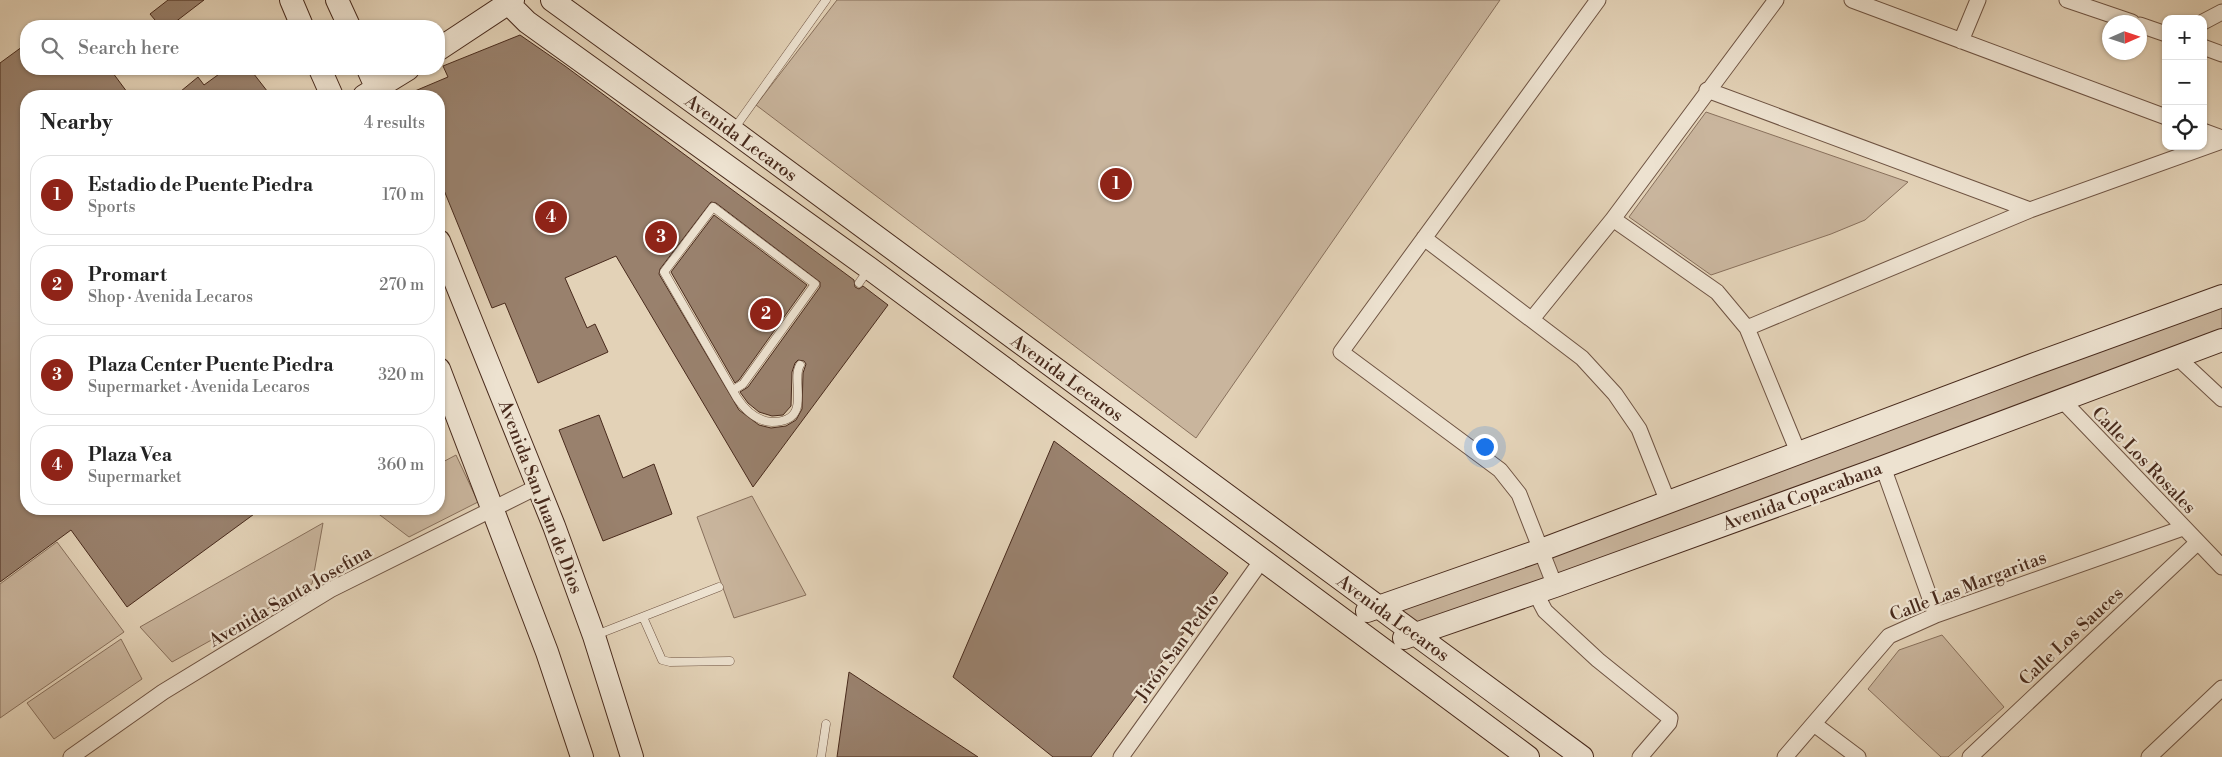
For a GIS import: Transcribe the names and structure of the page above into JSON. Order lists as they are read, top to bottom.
{
  "streets": {
    "main road": ["Avenida Lecaros", "Avenida Copacabana", "Avenida San Juan de Dios"],
    "street": [
      "Calle Los Rosales",
      "Calle Las Margaritas",
      "Avenida Santa Josefina",
      "Calle Los Sauces",
      "Jirón San Pedro"
    ]
  },
  "crossings": [
    ["Avenida Lecaros", "Avenida Copacabana"],
    ["Avenida Lecaros", "Jirón San Pedro"],
    ["Calle Los Rosales", "Avenida Copacabana"],
    ["Calle Los Rosales", "Calle Las Margaritas"],
    ["Calle Los Rosales", "Calle Los Sauces"],
    ["Avenida San Juan de Dios", "Avenida Santa Josefina"]
  ],
  "north": "right",
  "page": {
    "map_buttons": ["+", "−"],
    "search": "Search here",
    "heading": ["Nearby", "4 results"],
    "list": [
      {
        "mark": "1",
        "name": "Estadio de Puente Piedra",
        "note": "Sports",
        "value": "170 m"
      },
      {
        "mark": "2",
        "name": "Promart",
        "note": "Shop · Avenida Lecaros",
        "value": "270 m"
      },
      {
        "mark": "3",
        "name": "Plaza Center Puente Piedra",
        "note": "Supermarket · Avenida Lecaros",
        "value": "320 m"
      },
      {
        "mark": "4",
        "name": "Plaza Vea",
        "note": "Supermarket",
        "value": "360 m"
      }
    ],
    "pins": [
      "1",
      "4",
      "3",
      "2"
    ]
  }
}
